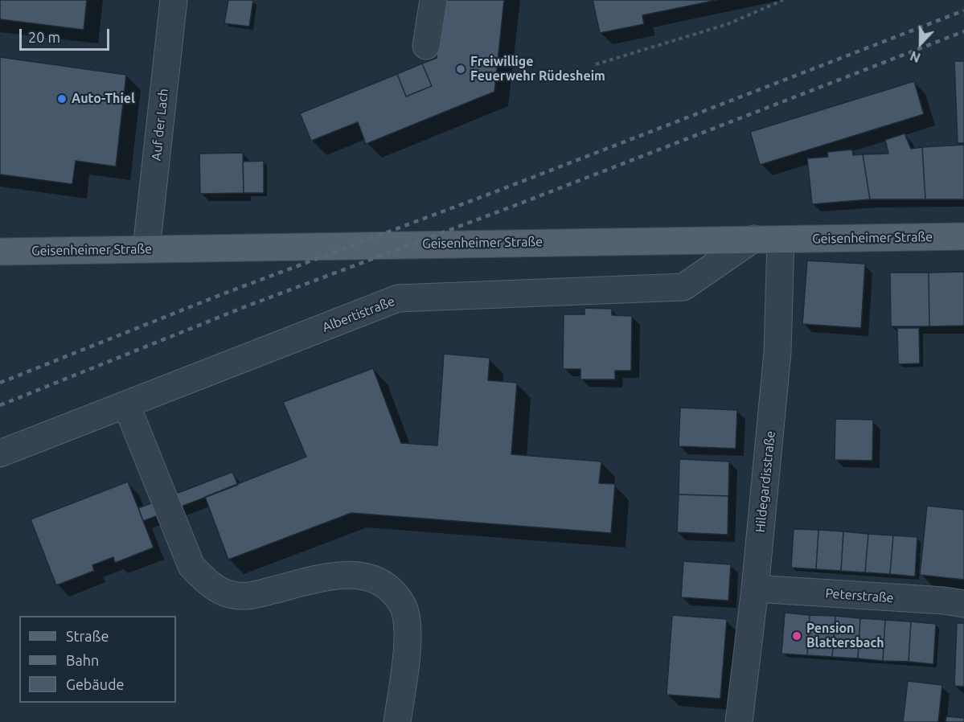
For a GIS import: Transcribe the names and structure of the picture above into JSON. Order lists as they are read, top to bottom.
{
  "streets": {
    "main road": ["Geisenheimer Straße"],
    "street": [
      "Auf der Lach",
      "Albertistraße",
      "Hildegardisstraße",
      "Peterstraße"
    ]
  },
  "crossings": [
    ["Auf der Lach", "Geisenheimer Straße"],
    ["Geisenheimer Straße", "Albertistraße"],
    ["Geisenheimer Straße", "Hildegardisstraße"],
    ["Hildegardisstraße", "Peterstraße"]
  ],
  "places": ["Freiwillige Feuerwehr Rüdesheim", "Auto-Thiel", "Pension Blattersbach"],
  "legend": ["Straße", "Bahn", "Gebäude"],
  "scale_bar": "20 m",
  "north": "bottom"
}
